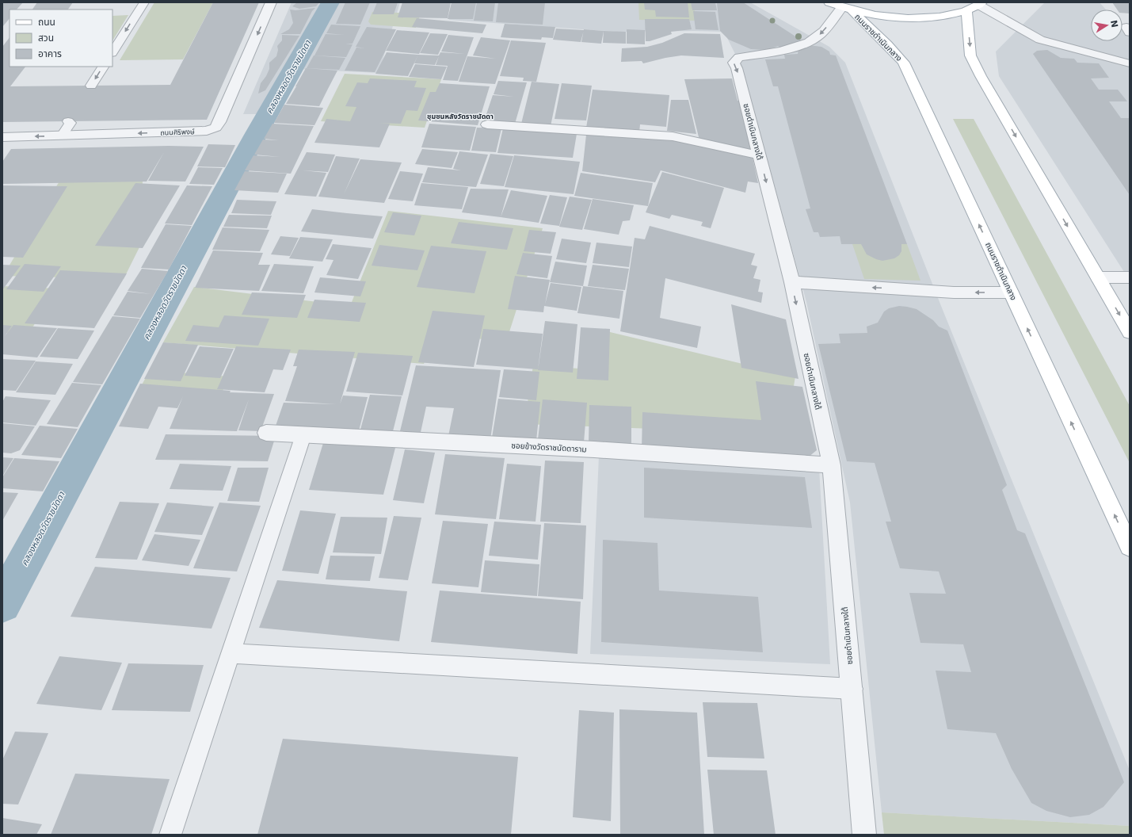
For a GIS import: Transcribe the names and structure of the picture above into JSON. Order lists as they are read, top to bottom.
{
  "streets": {
    "main road": ["ถนนราชดำเนินกลาง"],
    "street": ["ซอยดำเนินกลางใต้", "ถนนศิริพงษ์", "ซอยข้างวัดราชนัดดาราม"]
  },
  "crossings": [
    ["ถนนราชดำเนินกลาง", "ซอยดำเนินกลางใต้"],
    ["ซอยดำเนินกลางใต้", "ซอยข้างวัดราชนัดดาราม"]
  ],
  "one_way": ["ซอยดำเนินกลางใต้", "ถนนศิริพงษ์"],
  "districts": ["ชุมชนหลังวัดราชนัดดา"],
  "water": ["คลองหลอดวัดราชนัดดา"],
  "legend": ["ถนน", "สวน", "อาคาร"],
  "north": "right"
}
